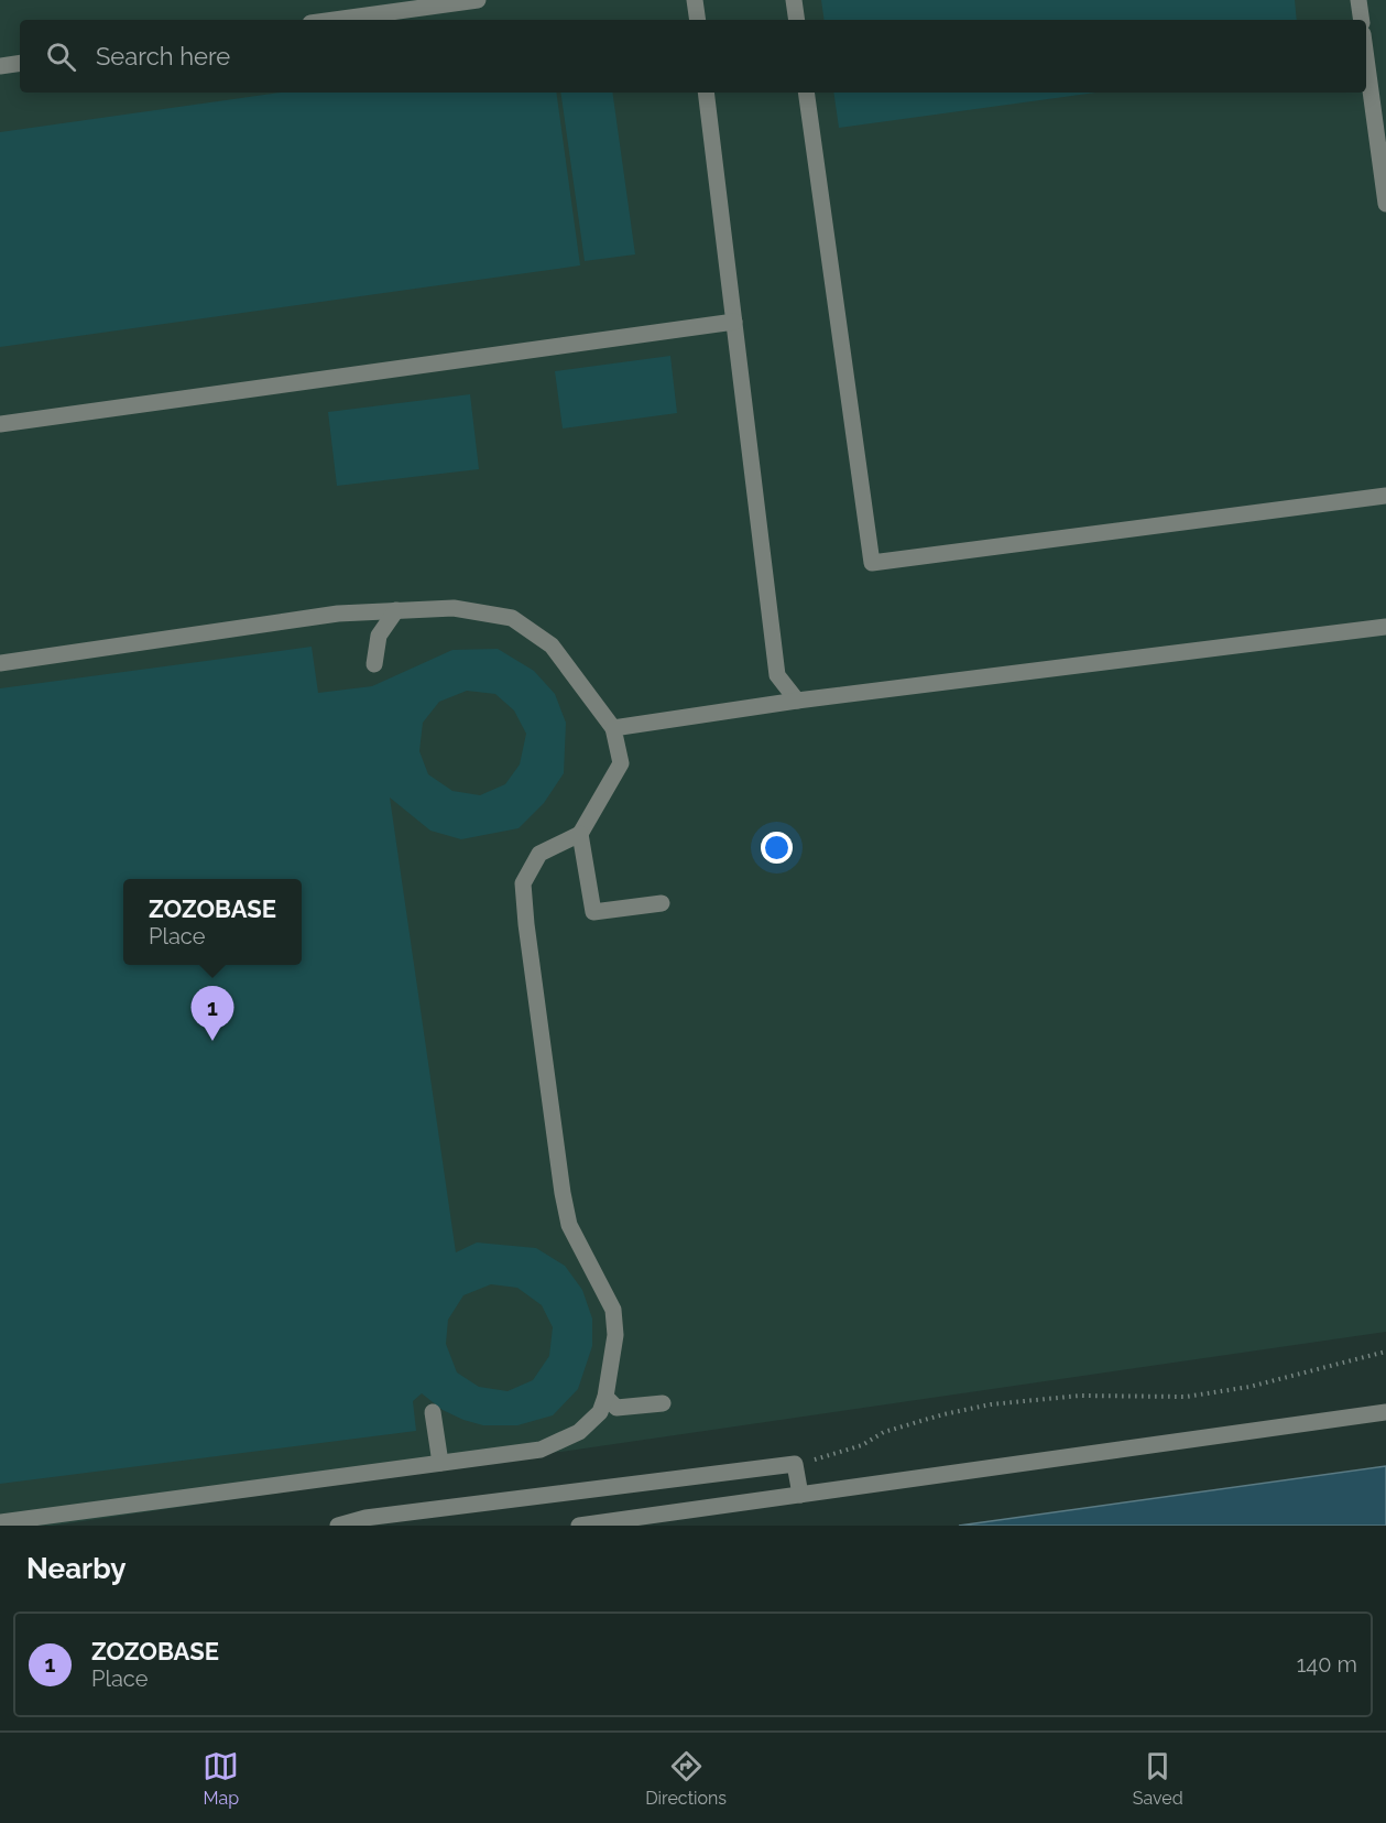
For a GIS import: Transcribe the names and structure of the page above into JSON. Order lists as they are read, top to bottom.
{
  "page": {
    "search": "Search here",
    "popup": ["ZOZOBASE", "Place"],
    "pins": "1",
    "heading": "Nearby",
    "list": [
      {
        "mark": "1",
        "name": "ZOZOBASE",
        "note": "Place",
        "value": "140 m"
      }
    ],
    "nav": ["Map", "Directions", "Saved"]
  }
}
